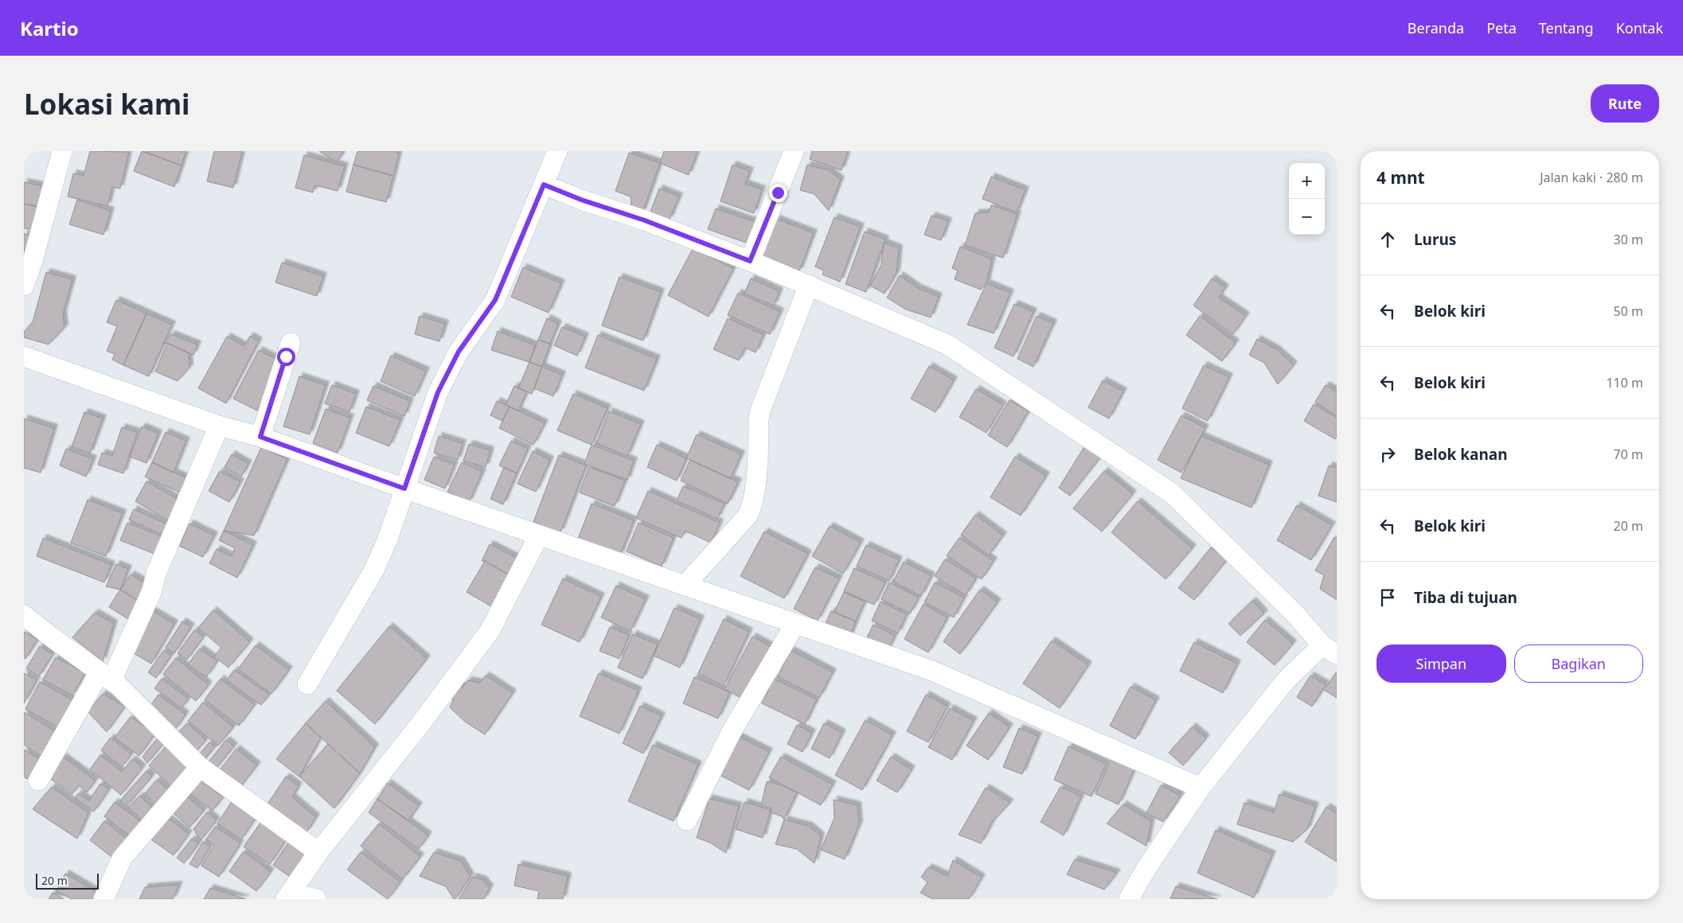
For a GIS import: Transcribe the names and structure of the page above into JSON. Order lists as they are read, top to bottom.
{
  "scale_bar": "20 m",
  "page": {
    "header": "Kartio",
    "nav": [
      "Beranda",
      "Peta",
      "Tentang",
      "Kontak"
    ],
    "buttons": [
      "Rute",
      ["Simpan", "Bagikan"]
    ],
    "title": "Lokasi kami",
    "heading": ["4 mnt", "Jalan kaki · 280 m"],
    "map_buttons": ["+", "−"],
    "list": [
      ["Lurus", "30 m"],
      ["Belok kiri", "50 m"],
      ["Belok kiri", "110 m"],
      ["Belok kanan", "70 m"],
      ["Belok kiri", "20 m"],
      "Tiba di tujuan"
    ],
    "scale": "20 m"
  }
}
